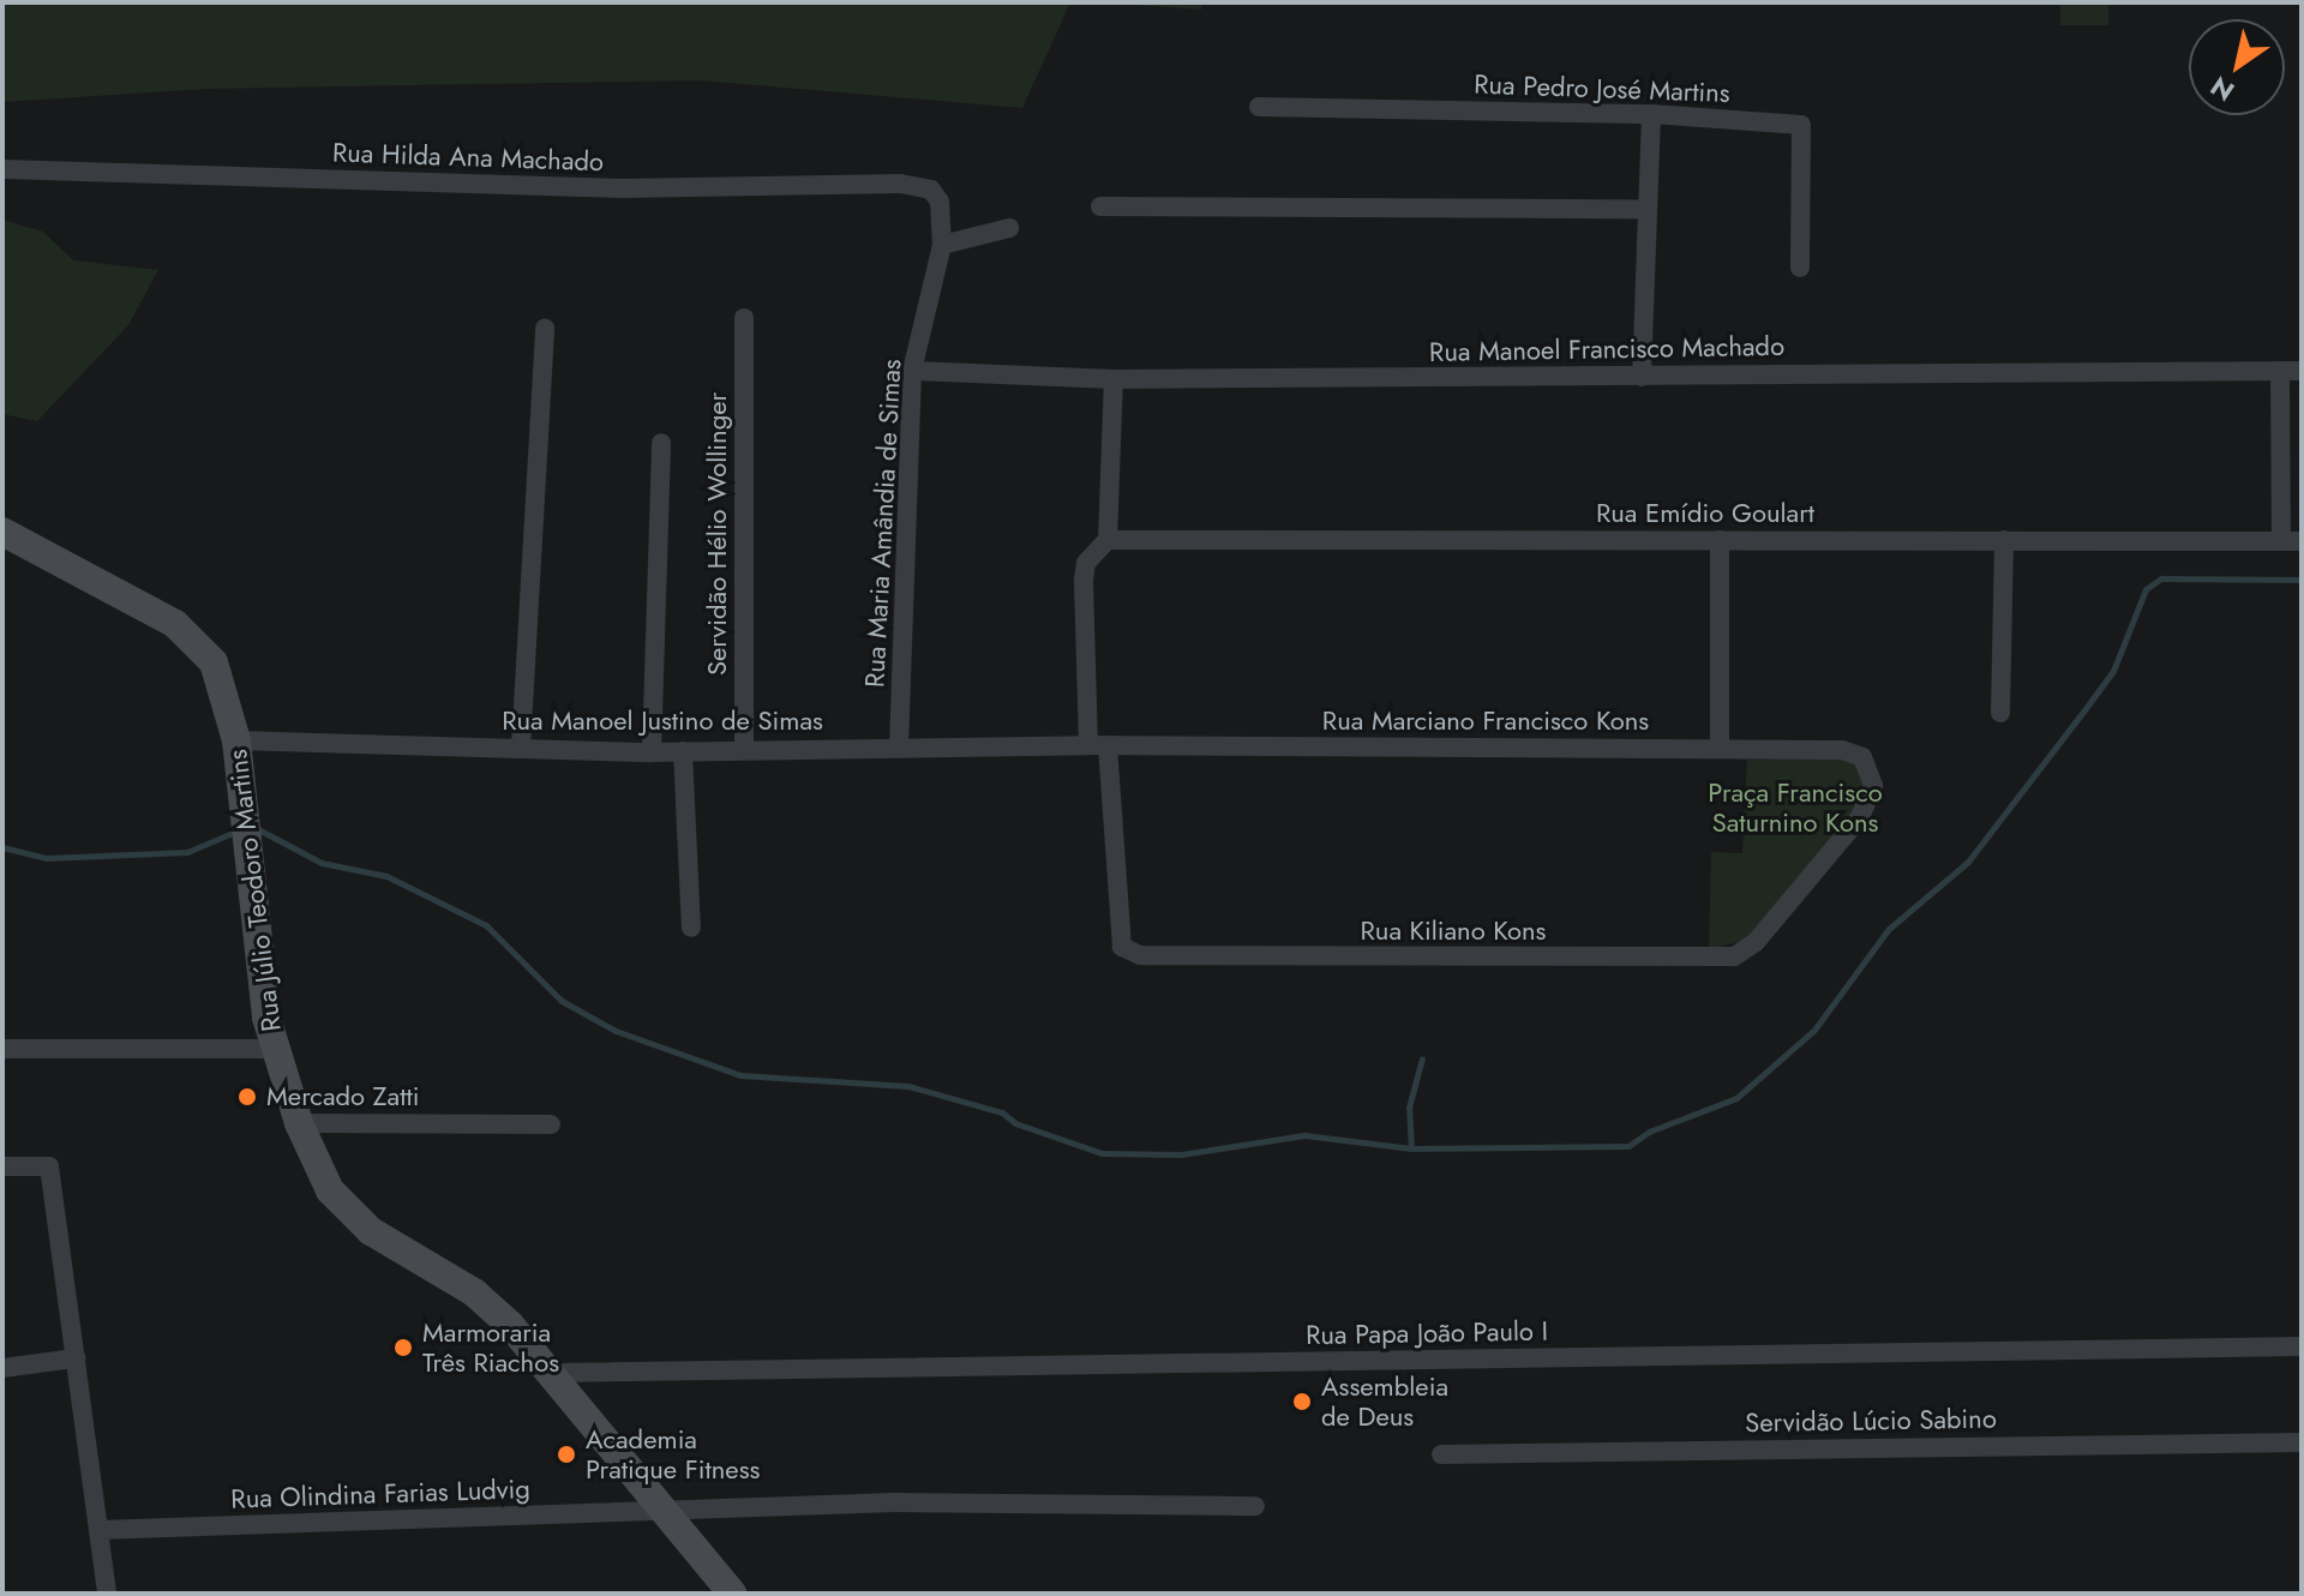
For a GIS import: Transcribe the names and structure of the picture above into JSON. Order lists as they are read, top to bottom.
{
  "streets": {
    "main road": ["Rua Júlio Teodoro Martins"],
    "street": [
      "Rua Pedro José Martins",
      "Rua Hilda Ana Machado",
      "Rua Manoel Francisco Machado",
      "Rua Emídio Goulart",
      "Rua Maria Amândia de Simas",
      "Servidão Hélio Wollinger",
      "Rua Manoel Justino de Simas",
      "Rua Marciano Francisco Kons",
      "Rua Kiliano Kons",
      "Rua Papa João Paulo I",
      "Servidão Lúcio Sabino",
      "Rua Olindina Farias Ludvig"
    ]
  },
  "crossings": [
    ["Rua Hilda Ana Machado", "Rua Maria Amândia de Simas"],
    ["Rua Manoel Francisco Machado", "Rua Maria Amândia de Simas"],
    ["Rua Maria Amândia de Simas", "Rua Manoel Justino de Simas"],
    ["Servidão Hélio Wollinger", "Rua Manoel Justino de Simas"],
    ["Rua Manoel Justino de Simas", "Rua Marciano Francisco Kons"],
    ["Rua Manoel Justino de Simas", "Rua Júlio Teodoro Martins"],
    ["Rua Manoel Justino de Simas", "Rua Kiliano Kons"],
    ["Rua Marciano Francisco Kons", "Rua Kiliano Kons"],
    ["Rua Júlio Teodoro Martins", "Rua Papa João Paulo I"],
    ["Rua Júlio Teodoro Martins", "Rua Olindina Farias Ludvig"]
  ],
  "parks": ["Praça Francisco Saturnino Kons"],
  "places": [
    "Mercado Zatti",
    "Marmoraria Três Riachos",
    "Assembleia de Deus",
    "Academia Pratique Fitness"
  ],
  "north": "bottom left"
}
